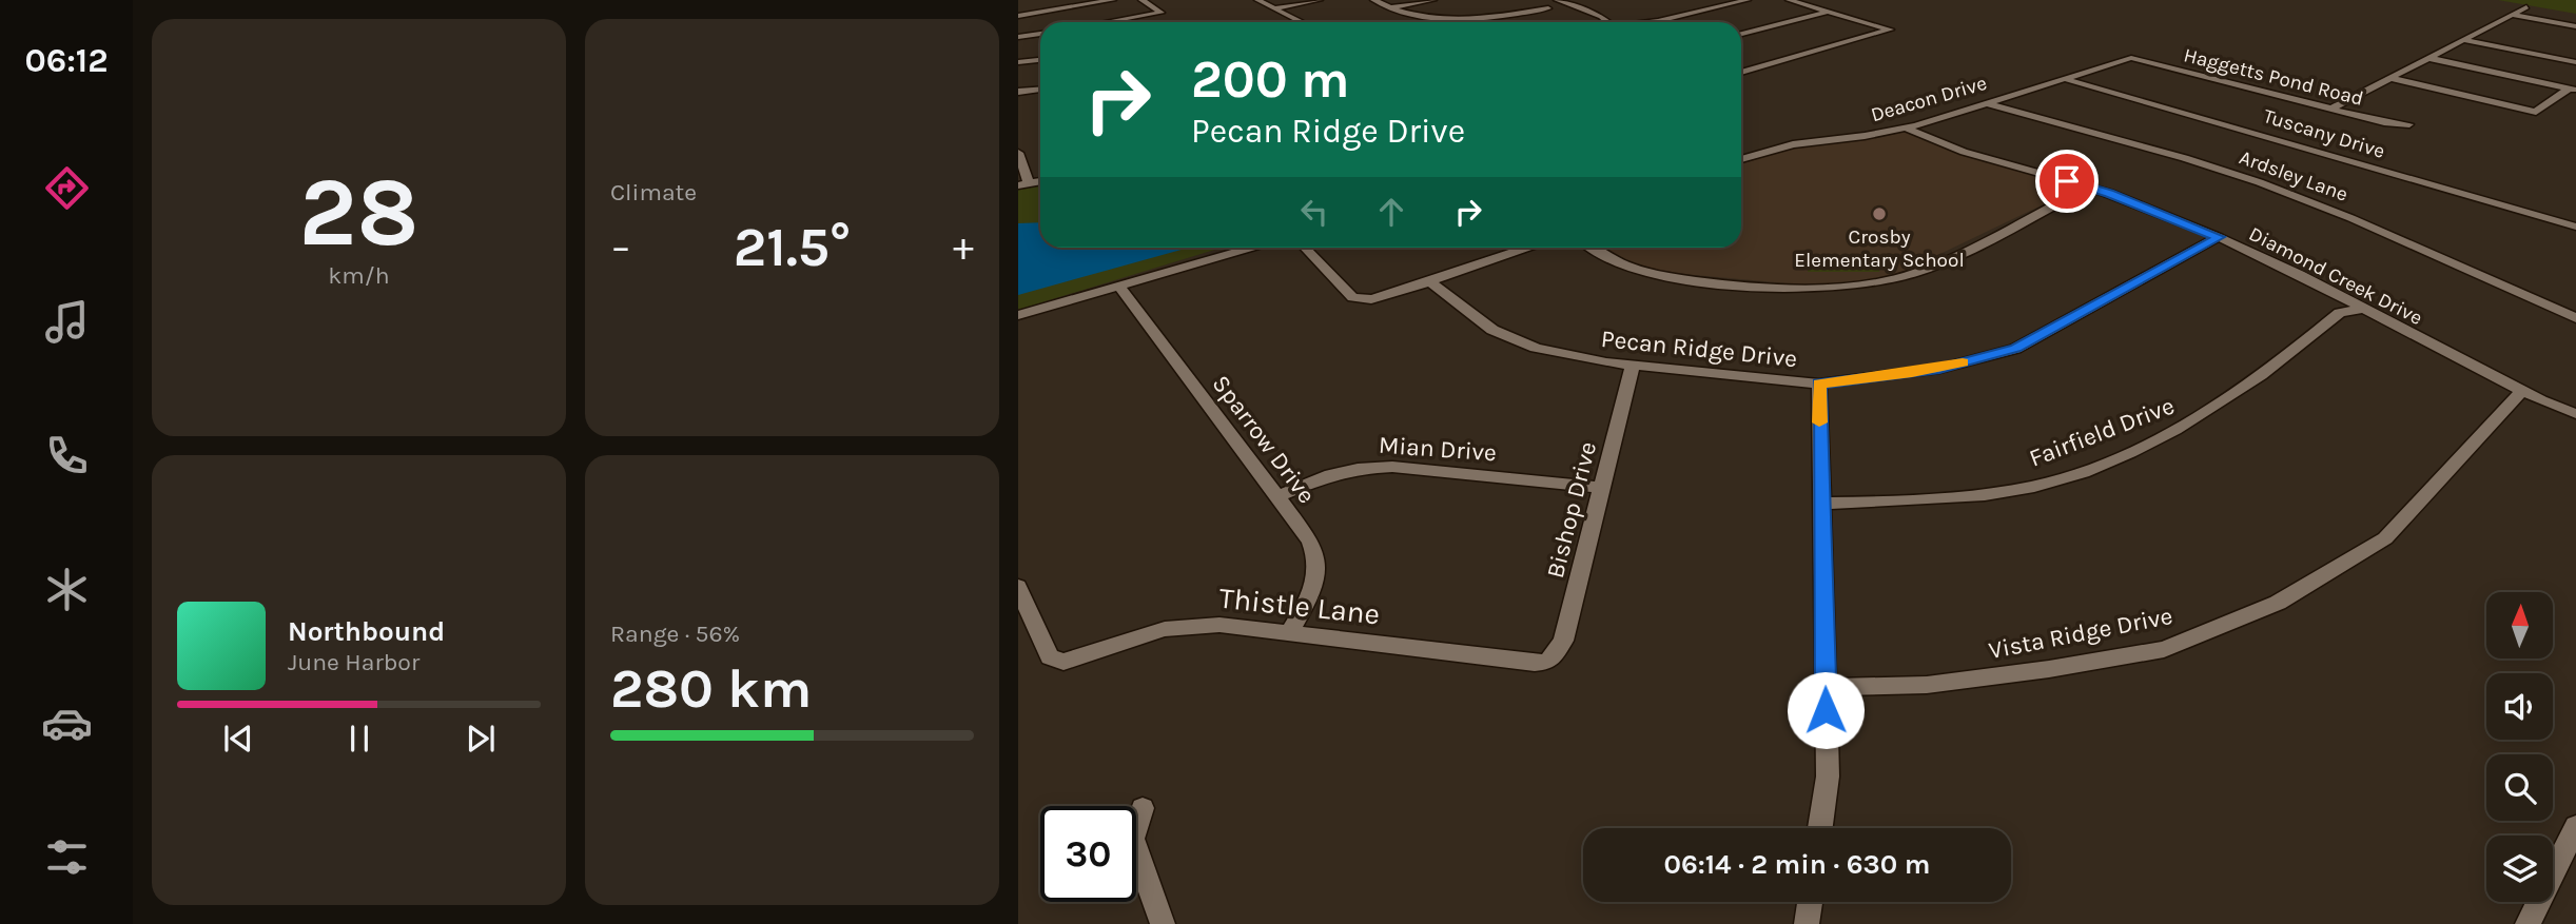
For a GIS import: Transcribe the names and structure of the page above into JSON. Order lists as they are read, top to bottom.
{
  "streets": {
    "street": [
      "Haggetts Pond Road",
      "Deacon Drive",
      "Tuscany Drive",
      "Ardsley Lane",
      "Diamond Creek Drive",
      "Pecan Ridge Drive",
      "Fairfield Drive",
      "Sparrow Drive",
      "Mian Drive",
      "Bishop Drive",
      "Thistle Lane",
      "Vista Ridge Drive"
    ]
  },
  "crossings": [
    ["Haggetts Pond Road", "Deacon Drive"],
    ["Deacon Drive", "Tuscany Drive"],
    ["Deacon Drive", "Ardsley Lane"],
    ["Deacon Drive", "Diamond Creek Drive"],
    ["Diamond Creek Drive", "Pecan Ridge Drive"],
    ["Diamond Creek Drive", "Fairfield Drive"],
    ["Diamond Creek Drive", "Vista Ridge Drive"],
    ["Pecan Ridge Drive", "Bishop Drive"],
    ["Sparrow Drive", "Mian Drive"],
    ["Sparrow Drive", "Thistle Lane"],
    ["Mian Drive", "Bishop Drive"],
    ["Bishop Drive", "Thistle Lane"]
  ],
  "places": ["Crosby Elementary School"],
  "north": "top",
  "page": {
    "tabs": "06:12",
    "tile": [
      ["28", "km/h"],
      "Climate",
      ["Range · 56%", "280 km"]
    ],
    "turn": ["200 m", "Pecan Ridge Drive"],
    "heat": ["−", "21.5°", "+"],
    "song": ["Northbound", "June Harbor"],
    "limit": "30",
    "trip": "06:14 · 2 min · 630 m"
  }
}
